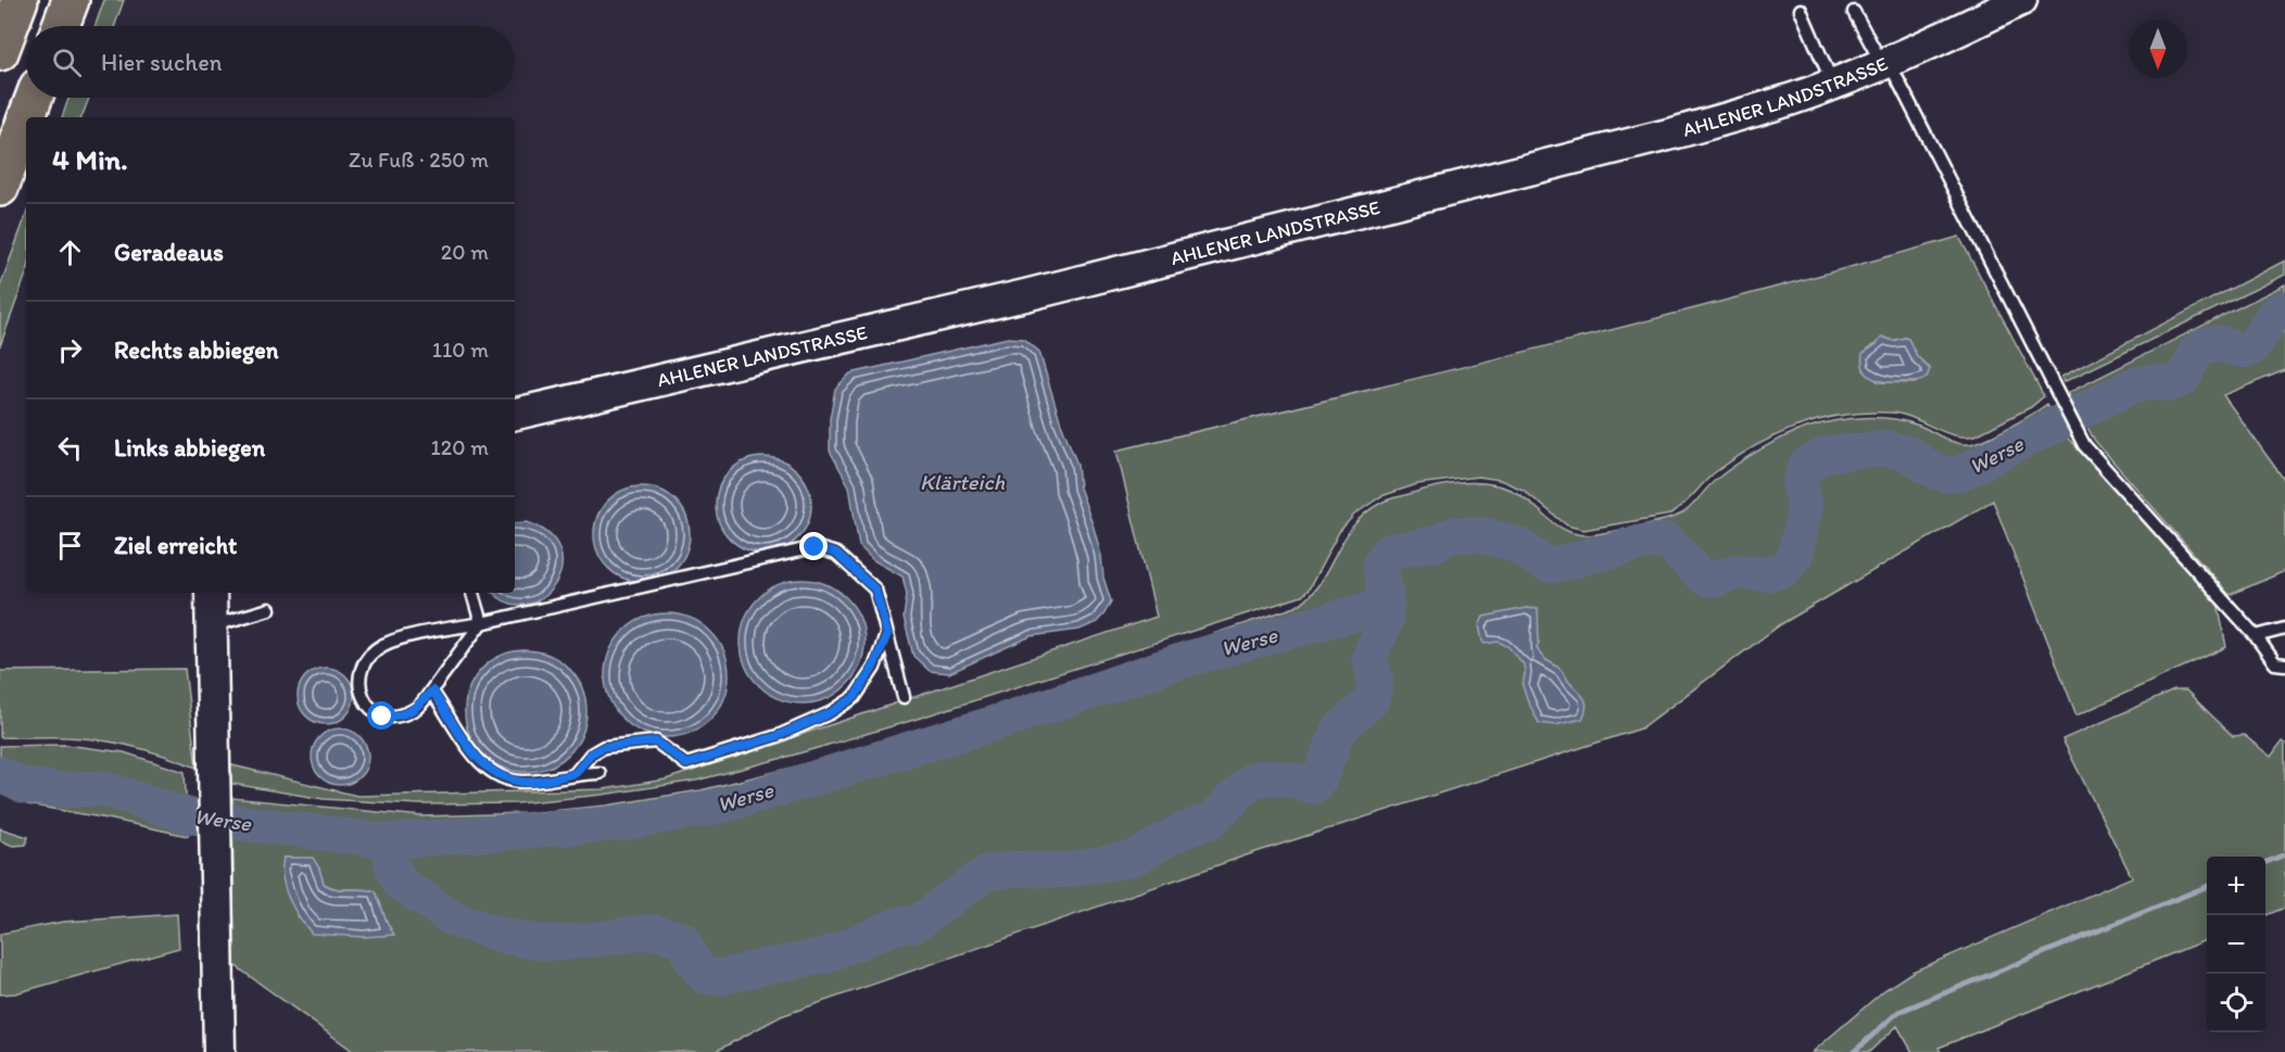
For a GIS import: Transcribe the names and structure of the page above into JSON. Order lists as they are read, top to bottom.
{
  "streets": {
    "street": ["AHLENER LANDSTRASSE"]
  },
  "water": ["Werse", "Klärteich"],
  "north": "bottom",
  "page": {
    "search": "Hier suchen",
    "heading": ["4 Min.", "Zu Fuß · 250 m"],
    "list": [
      ["Geradeaus", "20 m"],
      ["Rechts abbiegen", "110 m"],
      ["Links abbiegen", "120 m"],
      "Ziel erreicht"
    ],
    "map_buttons": ["+", "−"]
  }
}
